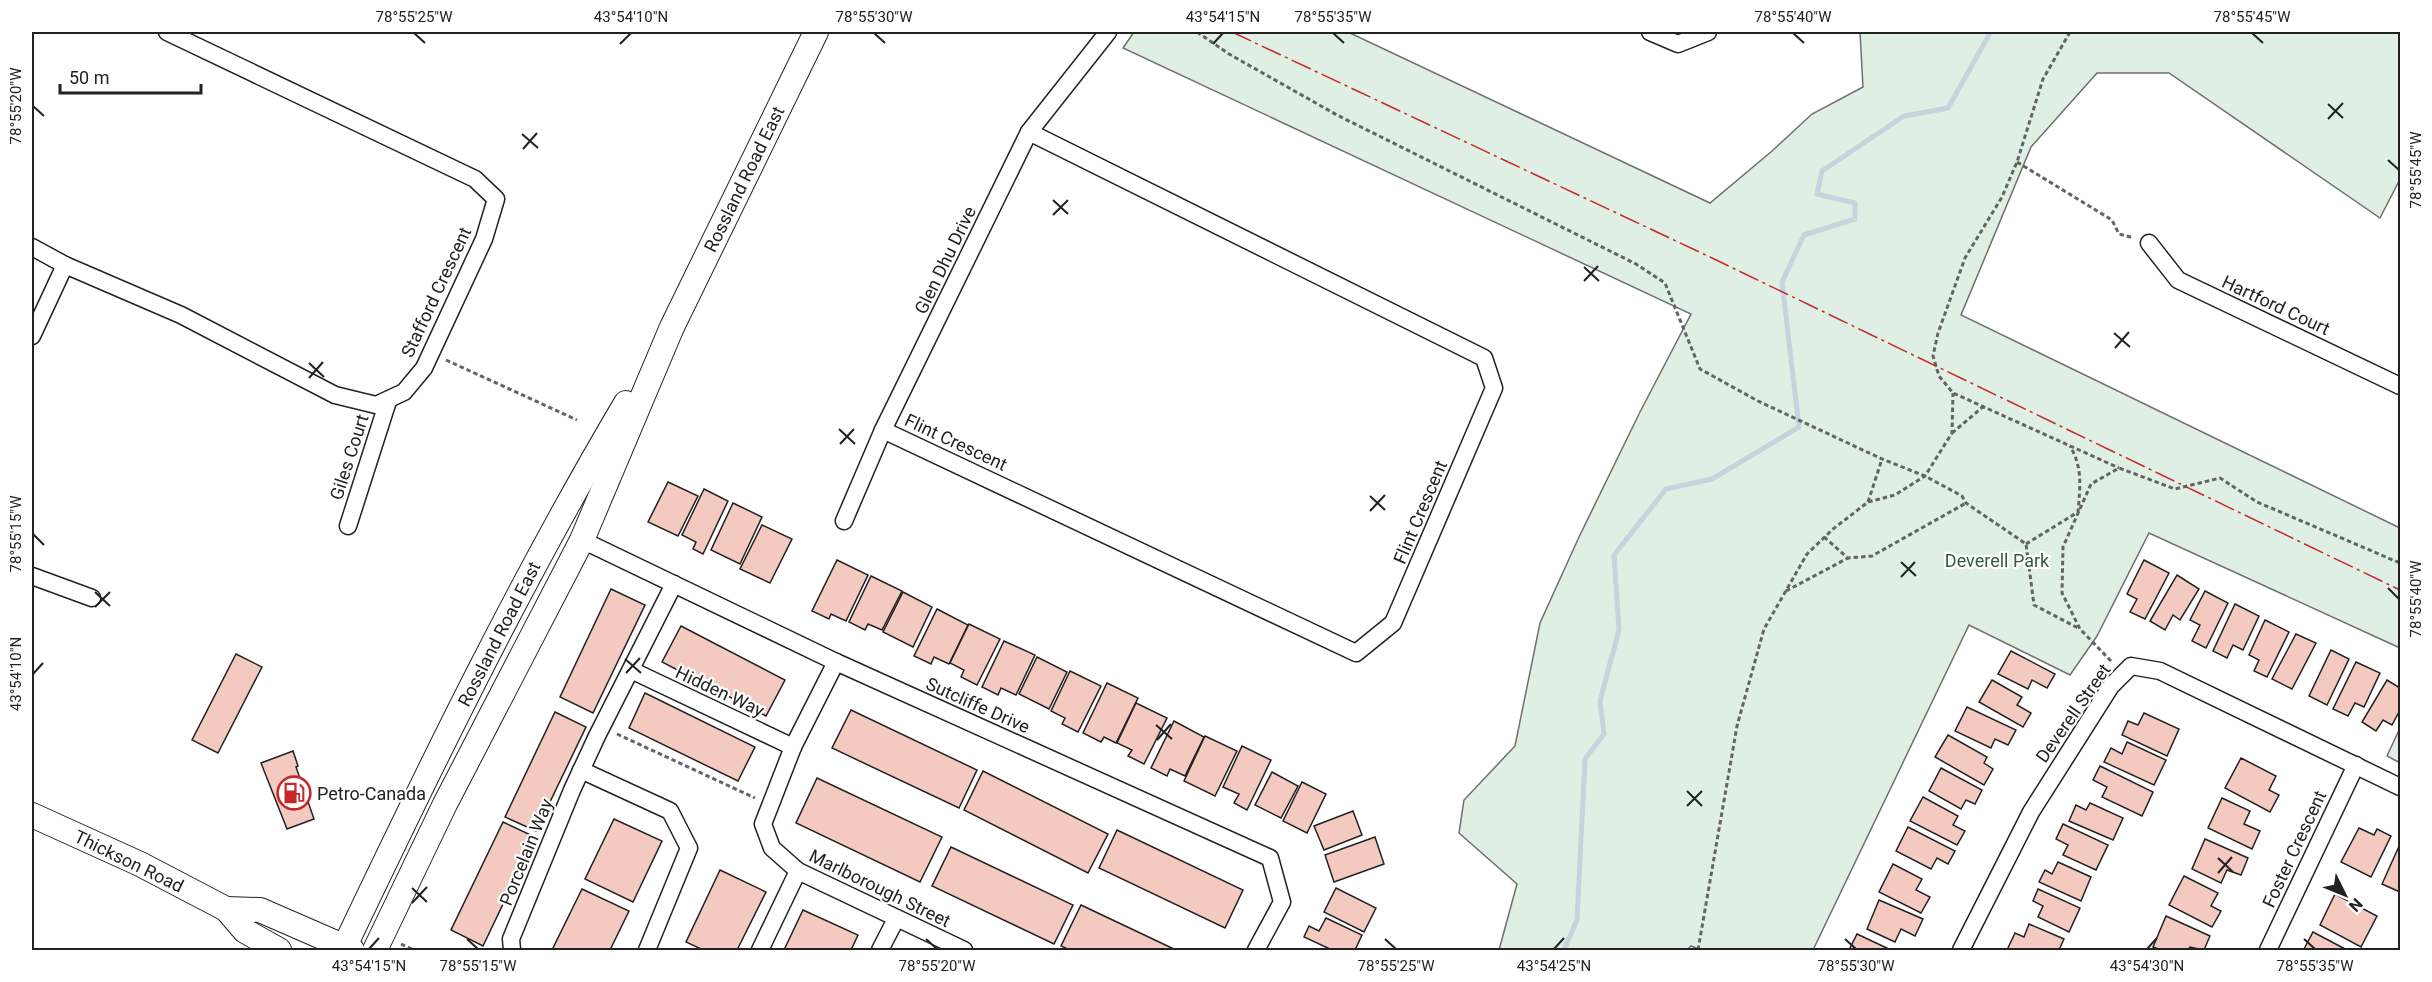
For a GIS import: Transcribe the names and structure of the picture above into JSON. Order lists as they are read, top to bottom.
{
  "streets": {
    "main road": ["Rossland Road East", "Thickson Road"],
    "street": [
      "Glen Dhu Drive",
      "Stafford Crescent",
      "Hartford Court",
      "Flint Crescent",
      "Giles Court",
      "Hidden Way",
      "Sutcliffe Drive",
      "Deverell Street",
      "Foster Crescent",
      "Porcelain Way",
      "Marlborough Street"
    ]
  },
  "crossings": [
    ["Rossland Road East", "Sutcliffe Drive"],
    ["Rossland Road East", "Thickson Road"],
    ["Glen Dhu Drive", "Flint Crescent"],
    ["Stafford Crescent", "Giles Court"],
    ["Hidden Way", "Porcelain Way"],
    ["Hidden Way", "Marlborough Street"],
    ["Sutcliffe Drive", "Porcelain Way"],
    ["Sutcliffe Drive", "Marlborough Street"],
    ["Deverell Street", "Foster Crescent"]
  ],
  "parks": ["Deverell Park"],
  "places": {
    "fuel station": ["Petro-Canada"]
  },
  "scale_bar": "50 m",
  "north": "bottom right",
  "coordinates": [
    "78°55'25\"W",
    "43°54'10\"N",
    "78°55'30\"W",
    "43°54'15\"N",
    "78°55'35\"W",
    "78°55'40\"W",
    "78°55'45\"W",
    "78°55'20\"W",
    "78°55'15\"W",
    "43°54'25\"N",
    "43°54'30\"N"
  ]
}
